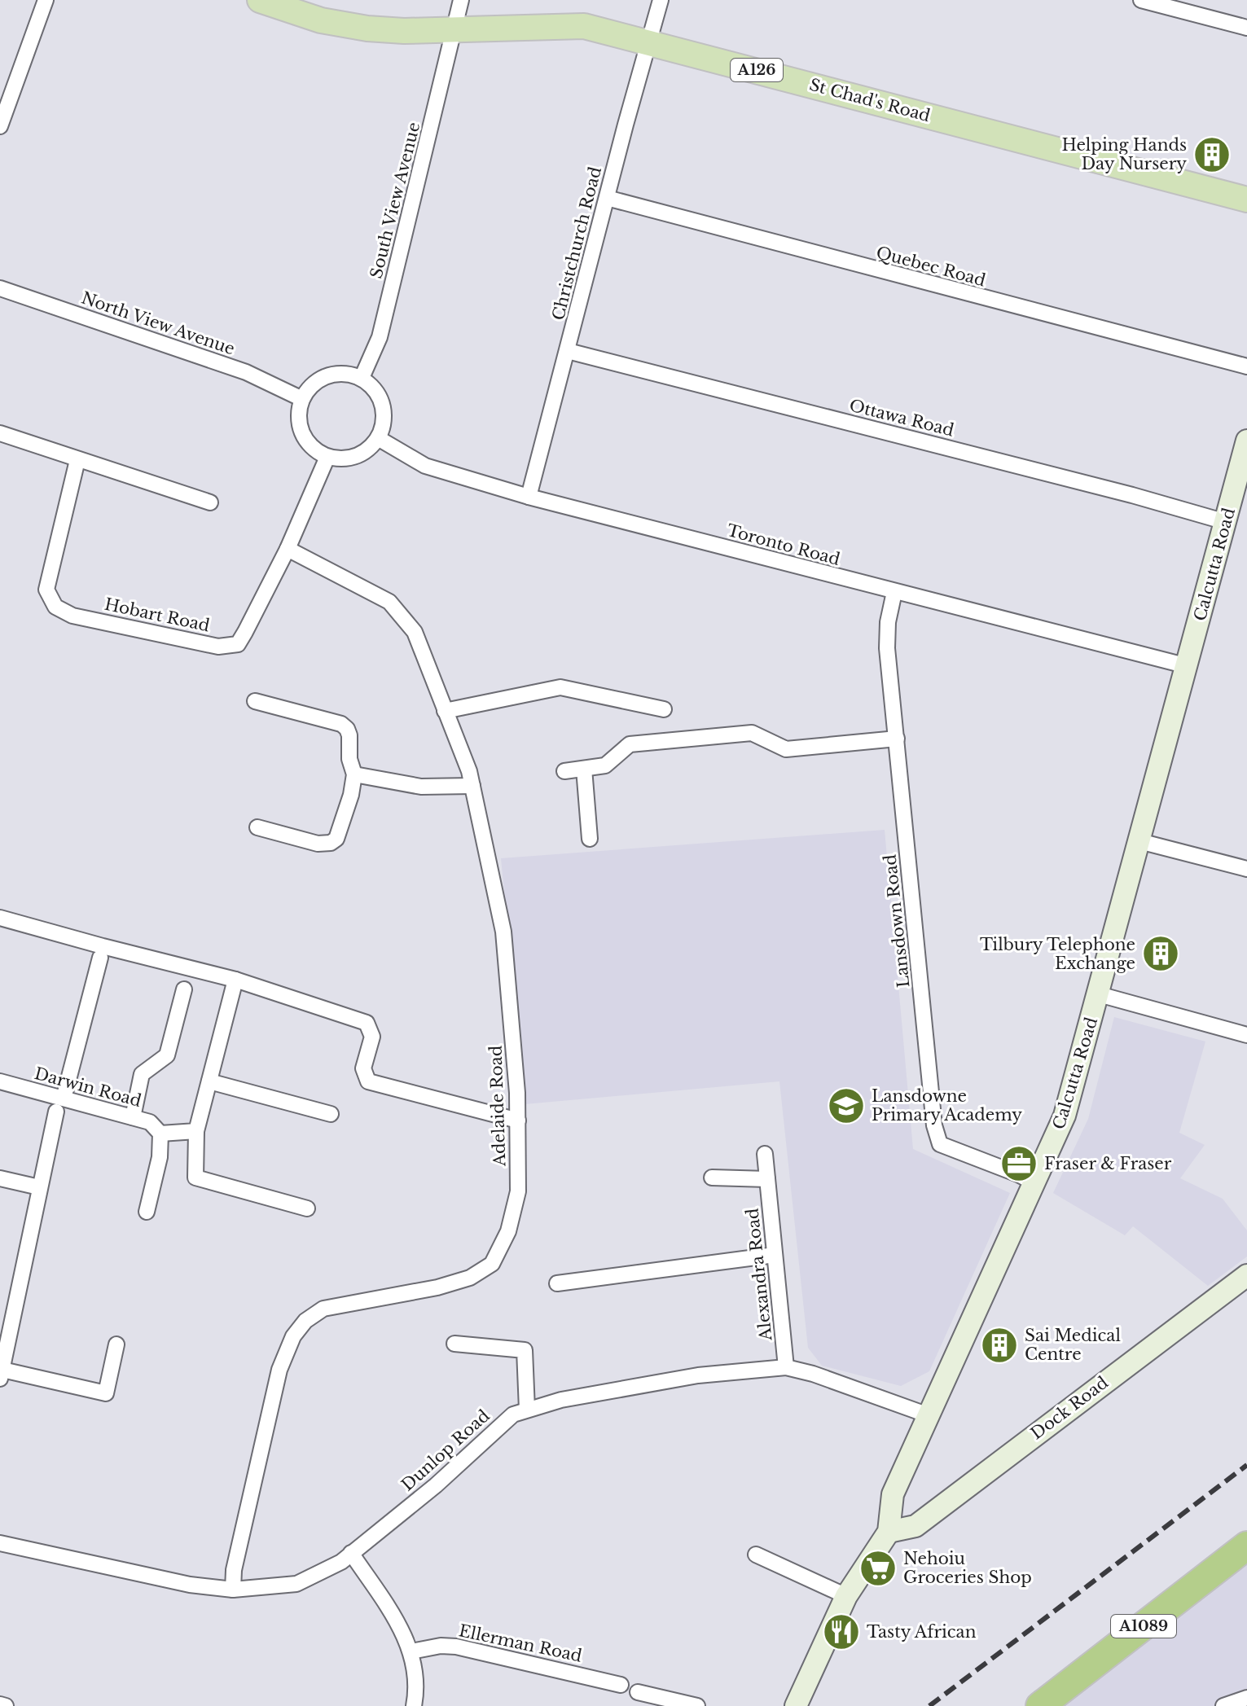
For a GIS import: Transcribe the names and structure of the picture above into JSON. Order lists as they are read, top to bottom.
{
  "streets": {
    "highway": ["A1089"],
    "main road": ["A126", "St Chad's Road"],
    "street": [
      "South View Avenue",
      "Christchurch Road",
      "Quebec Road",
      "North View Avenue",
      "Ottawa Road",
      "Toronto Road",
      "Calcutta Road",
      "Hobart Road",
      "Lansdown Road",
      "Darwin Road",
      "Adelaide Road",
      "Alexandra Road",
      "Dock Road",
      "Dunlop Road",
      "Ellerman Road"
    ]
  },
  "crossings": [
    ["St Chad's Road", "South View Avenue"],
    ["St Chad's Road", "Christchurch Road"],
    ["South View Avenue", "North View Avenue"],
    ["South View Avenue", "Toronto Road"],
    ["South View Avenue", "Hobart Road"],
    ["Christchurch Road", "Quebec Road"],
    ["Christchurch Road", "Ottawa Road"],
    ["Christchurch Road", "Toronto Road"],
    ["North View Avenue", "Toronto Road"],
    ["North View Avenue", "Hobart Road"],
    ["Ottawa Road", "Calcutta Road"],
    ["Toronto Road", "Calcutta Road"],
    ["Toronto Road", "Hobart Road"],
    ["Toronto Road", "Lansdown Road"],
    ["Calcutta Road", "Lansdown Road"],
    ["Calcutta Road", "Dock Road"],
    ["Calcutta Road", "Dunlop Road"],
    ["Hobart Road", "Adelaide Road"],
    ["Adelaide Road", "Dunlop Road"],
    ["Alexandra Road", "Dunlop Road"]
  ],
  "places": {
    "building": ["Helping Hands Day Nursery", "Tilbury Telephone Exchange", "Sai Medical Centre"],
    "school or university": ["Lansdowne Primary Academy"],
    "office": ["Fraser & Fraser"],
    "supermarket": ["Nehoiu Groceries Shop"],
    "restaurant": ["Tasty African"]
  }
}
